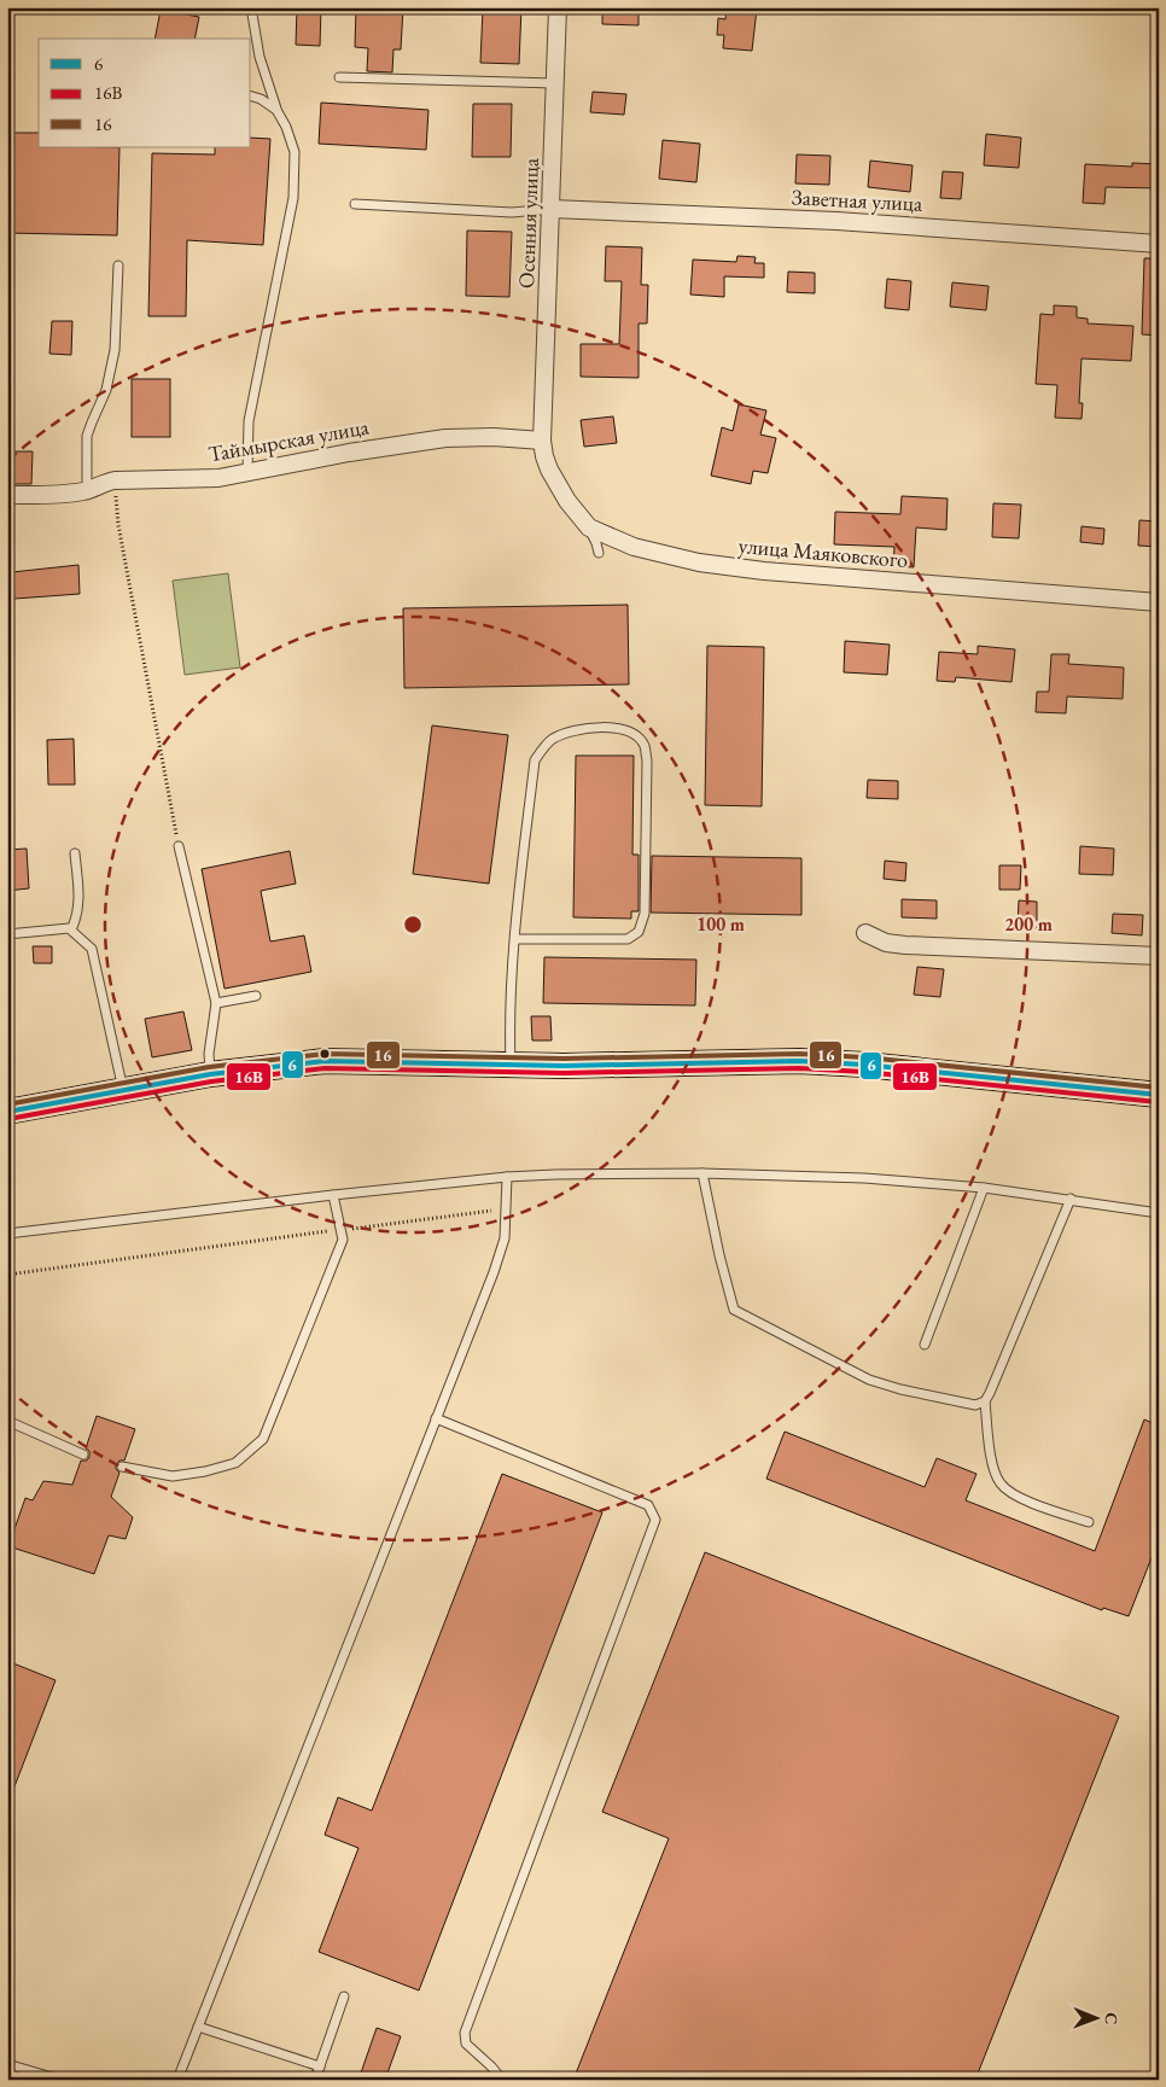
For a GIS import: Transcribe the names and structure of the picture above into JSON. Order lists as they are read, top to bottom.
{
  "streets": {
    "street": [
      "Заветная улица",
      "Осенняя улица",
      "Таймырская улица",
      "улица Маяковского"
    ]
  },
  "crossings": [
    ["Заветная улица", "Осенняя улица"],
    ["Осенняя улица", "Таймырская улица"],
    ["Осенняя улица", "улица Маяковского"],
    ["Таймырская улица", "улица Маяковского"]
  ],
  "lines": ["transit line 16", "transit line 6", "transit line 16В"],
  "legend": ["6", "16В", "16"],
  "north": "right",
  "rings": ["100 m", "200 m"]
}
